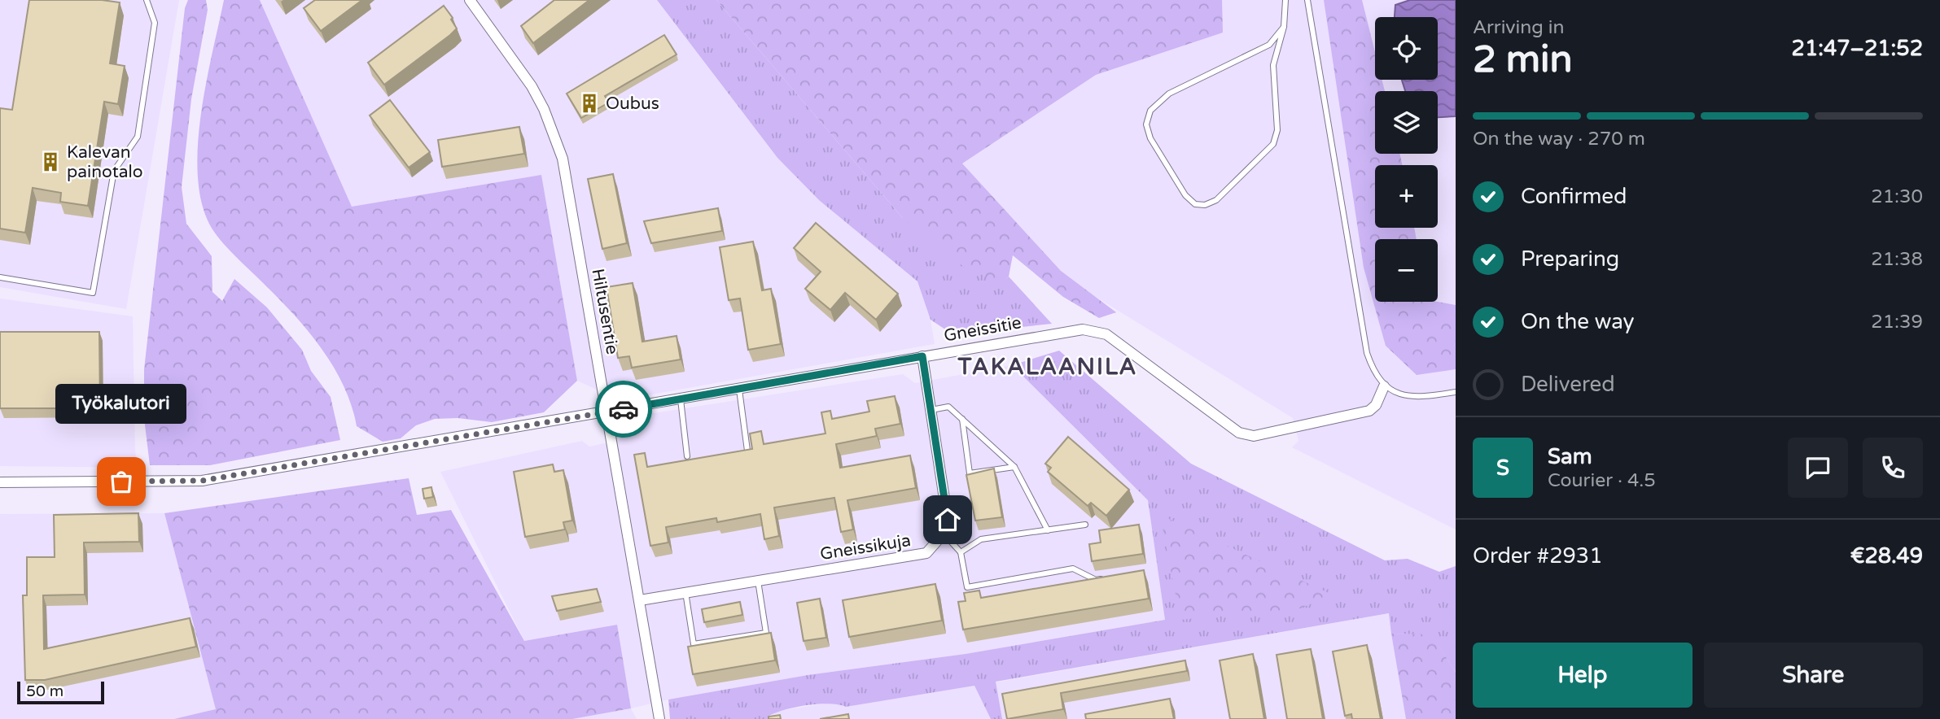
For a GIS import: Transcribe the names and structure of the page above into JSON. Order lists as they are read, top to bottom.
{
  "streets": {
    "street": ["Hiltusentie", "Gneissitie", "Gneissikuja"]
  },
  "crossings": [
    ["Hiltusentie", "Gneissitie"],
    ["Hiltusentie", "Gneissikuja"]
  ],
  "districts": ["TAKALAANILA"],
  "places": {
    "building": ["Oubus", "Kalevan painotalo"],
    "other": ["Työkalutori"]
  },
  "scale_bar": "50 m",
  "page": {
    "heading": ["2 min", "Arriving in", "21:47–21:52"],
    "panel": [
      "Sam",
      "Courier · 4.5",
      "Order #2931",
      "€28.49"
    ],
    "map_buttons": ["+", "−"],
    "bar": "On the way · 270 m",
    "list": [
      ["Confirmed", "21:30"],
      ["Preparing", "21:38"],
      ["On the way", "21:39"],
      "Delivered"
    ],
    "bubble": "Työkalutori",
    "round": "S",
    "buttons": ["Help", "Share"],
    "scale": "50 m"
  }
}
